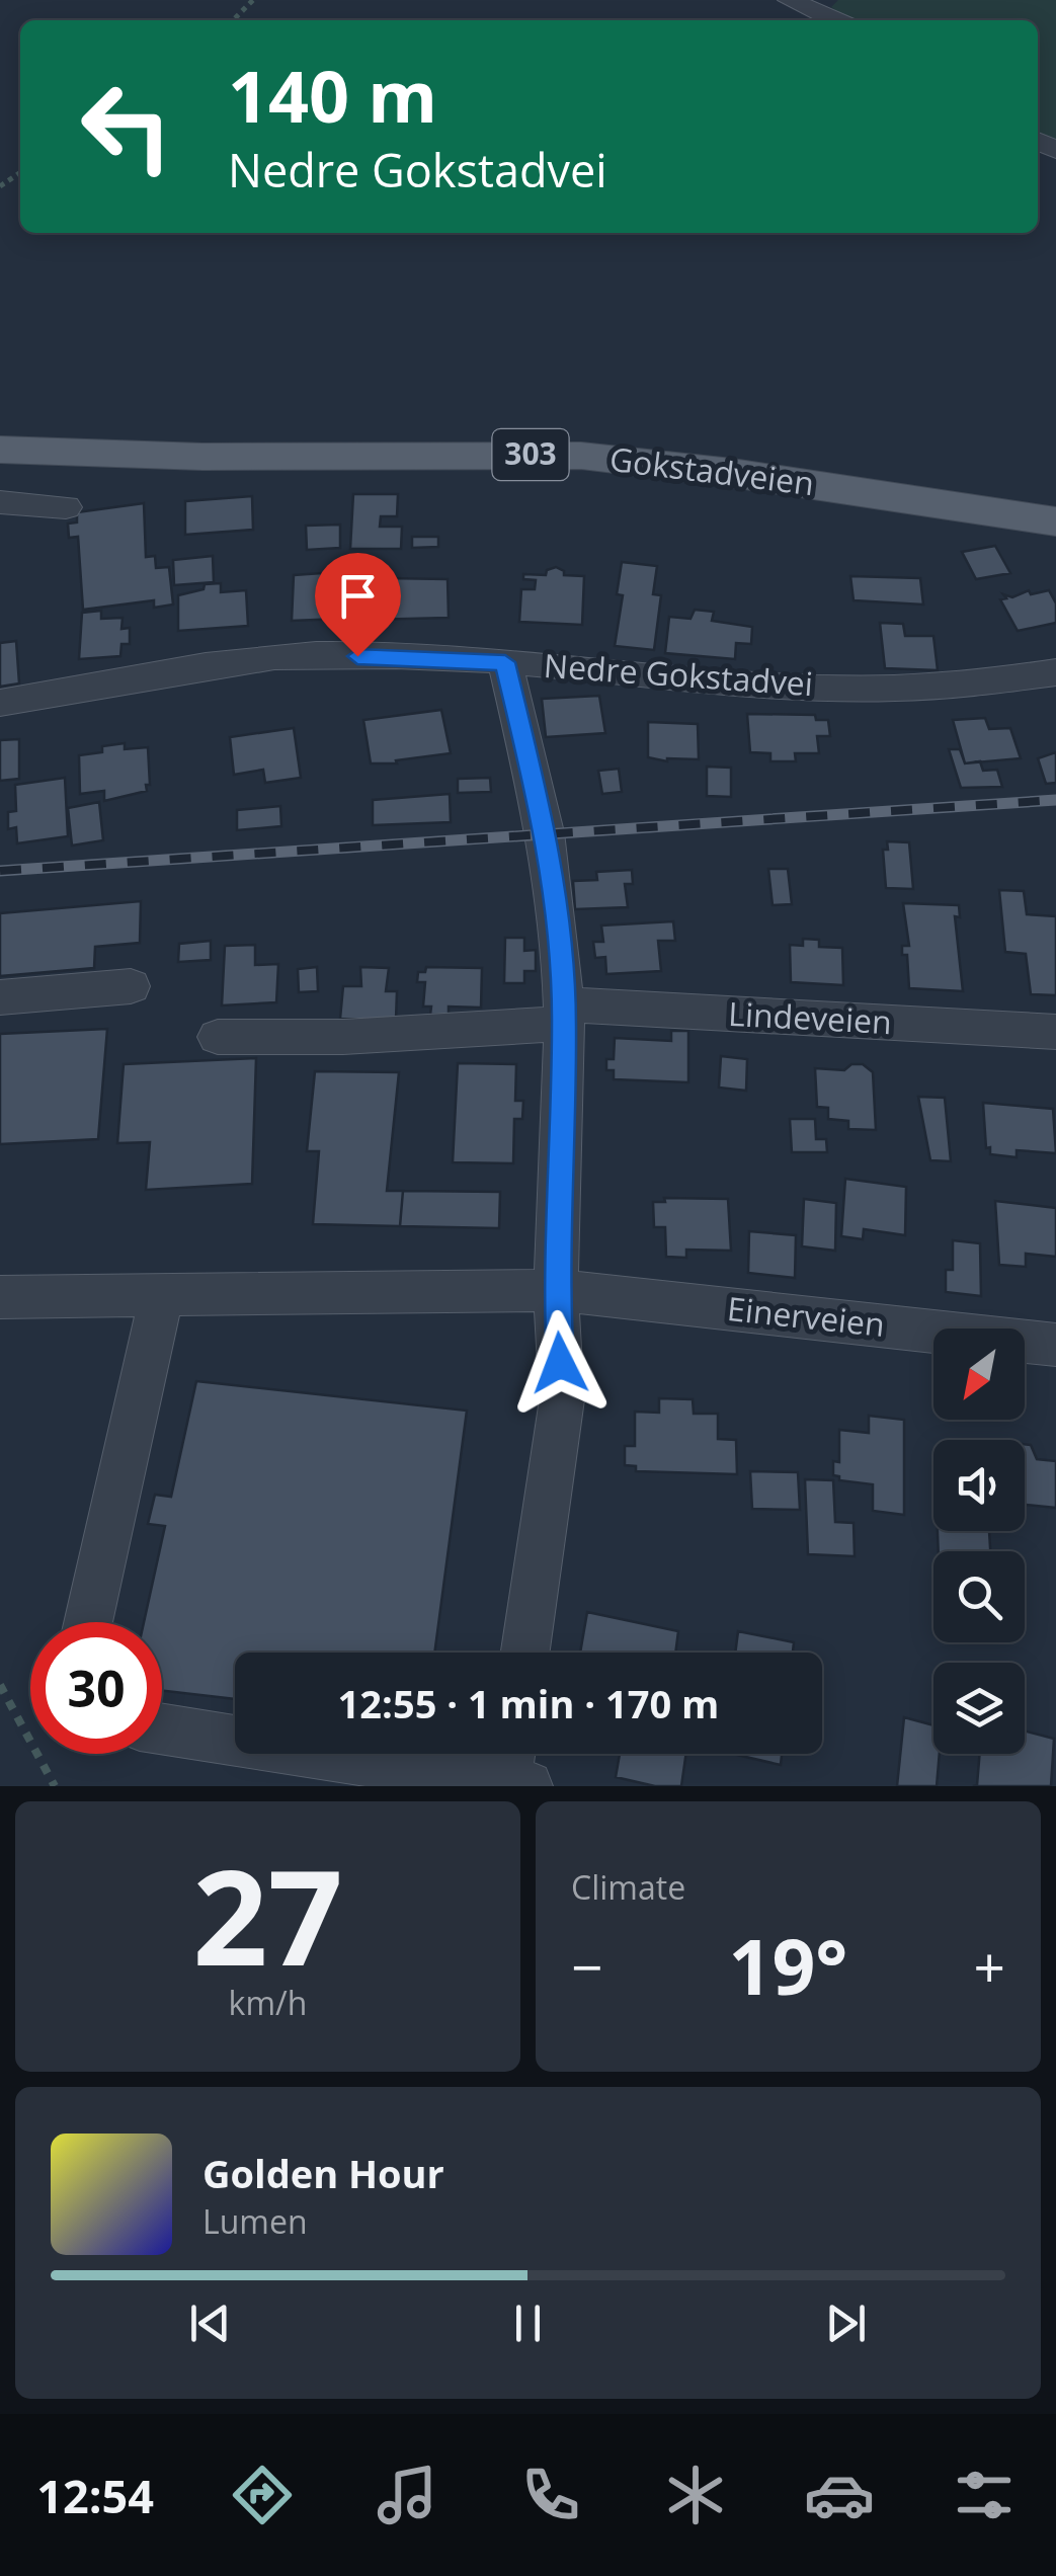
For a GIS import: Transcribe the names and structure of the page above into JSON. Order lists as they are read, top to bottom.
{
  "streets": {
    "main road": ["303", "Gokstadveien"],
    "street": ["Nedre Gokstadvei", "Lindeveien", "Einerveien"]
  },
  "north": "bottom left",
  "page": {
    "turn": ["140 m", "Nedre Gokstadvei"],
    "limit": "30",
    "trip": "12:55 · 1 min · 170 m",
    "tile": [
      ["27", "km/h"],
      "Climate"
    ],
    "heat": ["−", "19°", "+"],
    "song": ["Golden Hour", "Lumen"],
    "tabs": "12:54"
  }
}
